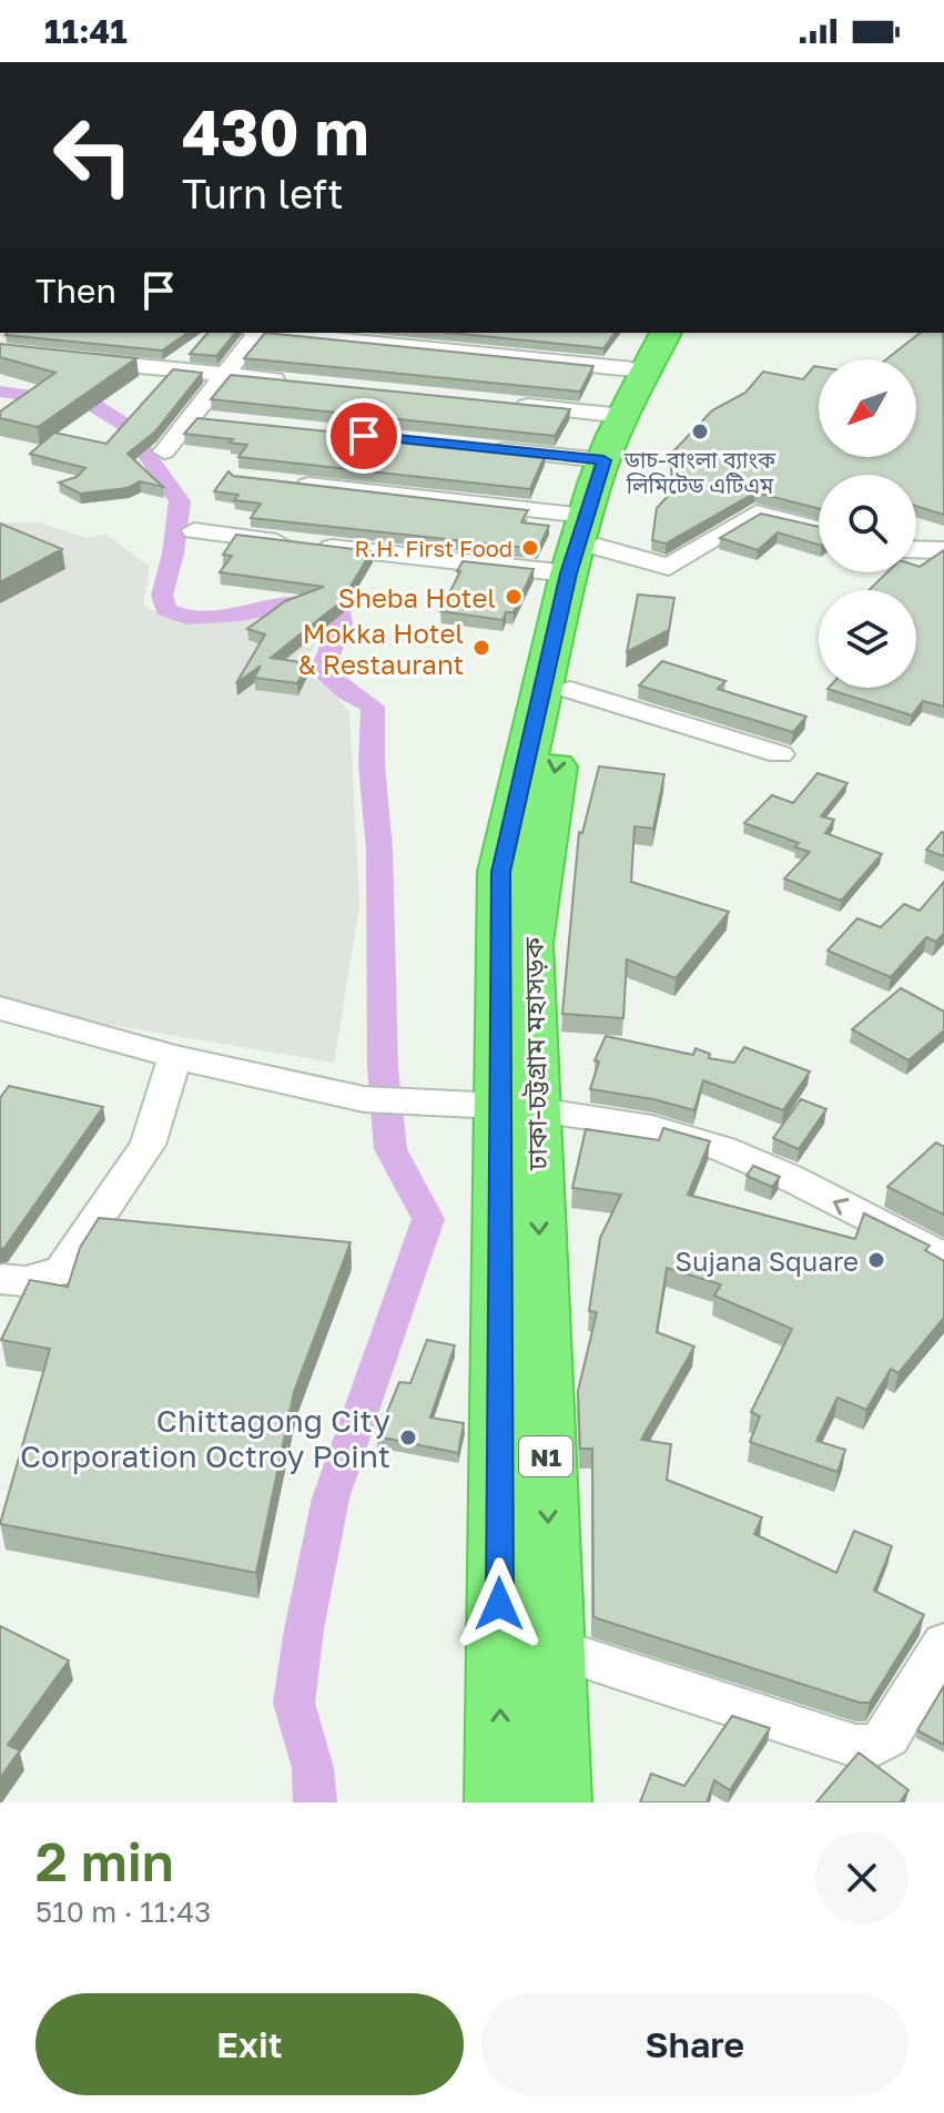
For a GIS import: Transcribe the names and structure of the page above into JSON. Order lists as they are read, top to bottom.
{
  "streets": {
    "highway": ["ঢাকা-চট্টগ্রাম মহাসড়ক", "N1"]
  },
  "places": [
    "ডাচ-বাংলা ব্যাংক লিমিটেড এটিএম",
    "R.H. First Food",
    "Sheba Hotel",
    "Mokka Hotel & Restaurant",
    "Sujana Square",
    "Chittagong City Corporation Octroy Point"
  ],
  "north": "bottom left",
  "page": {
    "status": "11:41",
    "turn": ["430 m", "Turn left"],
    "then": "Then",
    "heading": ["2 min", "510 m · 11:43"],
    "buttons": ["Exit", "Share"]
  }
}
